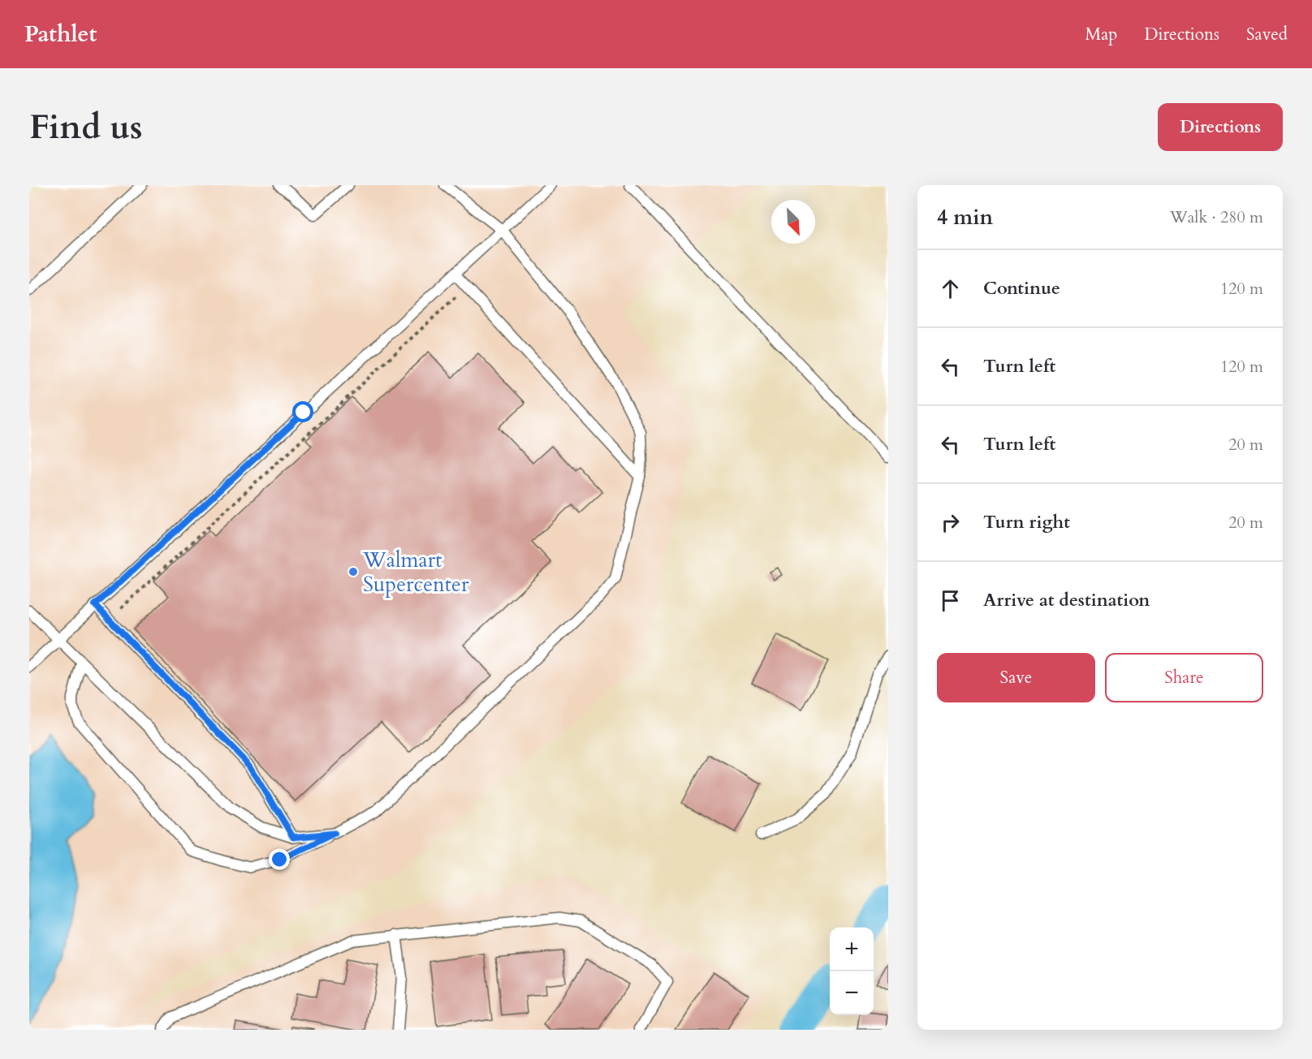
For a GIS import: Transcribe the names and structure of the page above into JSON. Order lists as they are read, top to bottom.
{
  "places": ["Walmart Supercenter"],
  "north": "bottom right",
  "page": {
    "header": "Pathlet",
    "nav": ["Map", "Directions", "Saved"],
    "buttons": [
      "Directions",
      ["Save", "Share"]
    ],
    "title": "Find us",
    "heading": ["4 min", "Walk · 280 m"],
    "list": [
      ["Continue", "120 m"],
      ["Turn left", "120 m"],
      ["Turn left", "20 m"],
      ["Turn right", "20 m"],
      "Arrive at destination"
    ],
    "map_buttons": ["+", "−"]
  }
}
